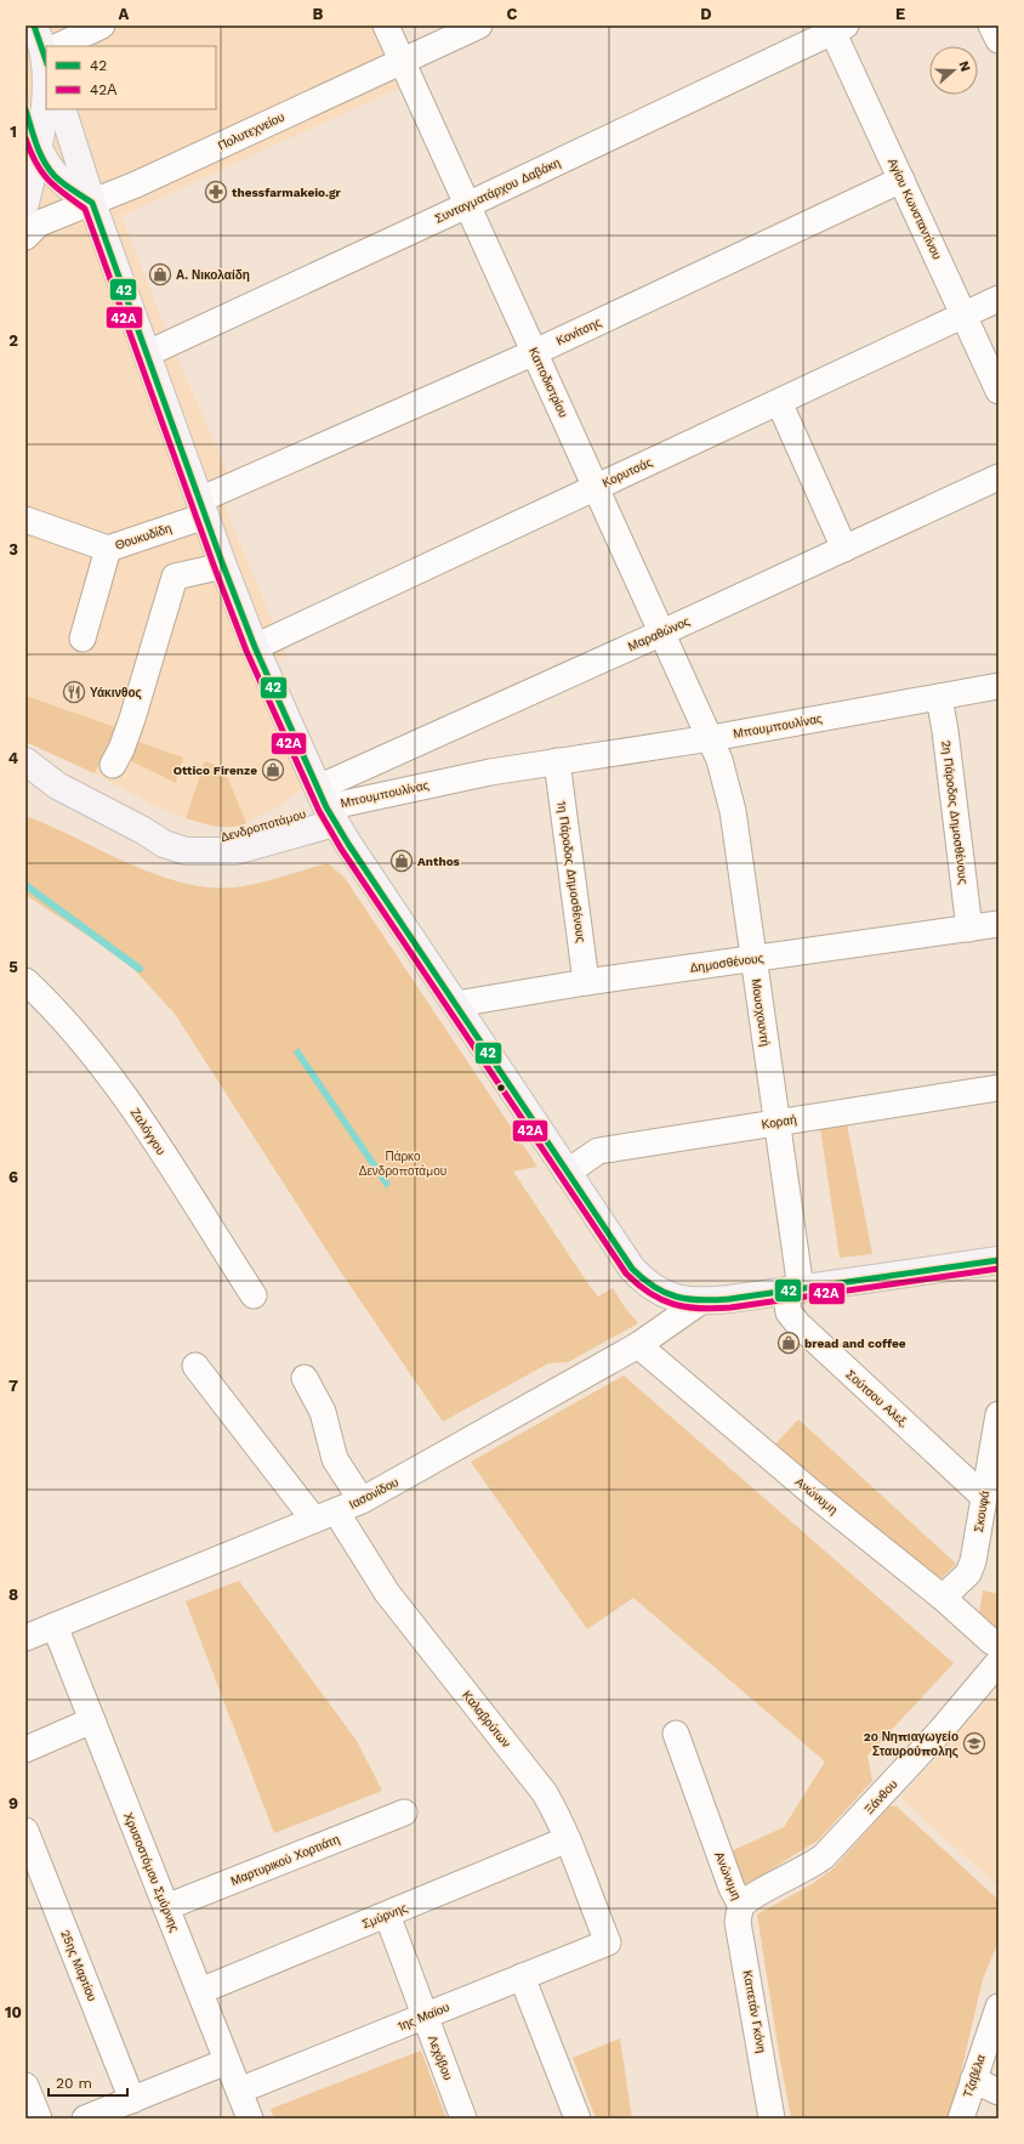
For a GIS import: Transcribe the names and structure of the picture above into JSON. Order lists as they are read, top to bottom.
{
  "streets": {
    "main road": ["Δενδροποτάμου"],
    "street": [
      "Πολυτεχνείου",
      "Συνταγματάρχου Δαβάκη",
      "Αγίου Κωνσταντίνου",
      "Κονίτσης",
      "Καποδιστρίου",
      "Κορυτσάς",
      "Θουκυδίδη",
      "Μαραθώνος",
      "Μπουμπουλίνας",
      "2η Πάροδος Δημοσθένους",
      "1η Πάροδος Δημοσθένους",
      "Δημοσθένους",
      "Μουσχουντή",
      "Κοραή",
      "Ζαλόγγου",
      "Σούτσου Αλεξ.",
      "Ιασονίδου",
      "Ανώνυμη",
      "Σκουφά",
      "Καλαβρύτων",
      "Ξάνθου",
      "Μαρτυρικού Χορτιάτη",
      "Χρυσοστόμου Σμύρνης",
      "Σμύρνης",
      "25ης Μαρτίου",
      "Καπετάν Γκόνη",
      "1ης Μαϊου",
      "Λεχόβου",
      "Τζαβέλα"
    ]
  },
  "crossings": [
    ["Πολυτεχνείου", "Καποδιστρίου"],
    ["Συνταγματάρχου Δαβάκη", "Αγίου Κωνσταντίνου"],
    ["Συνταγματάρχου Δαβάκη", "Καποδιστρίου"],
    ["Αγίου Κωνσταντίνου", "Κονίτσης"],
    ["Αγίου Κωνσταντίνου", "Κορυτσάς"],
    ["Κονίτσης", "Καποδιστρίου"],
    ["Κονίτσης", "Θουκυδίδη"],
    ["Καποδιστρίου", "Κορυτσάς"],
    ["Καποδιστρίου", "Μαραθώνος"],
    ["Καποδιστρίου", "Μπουμπουλίνας"],
    ["Καποδιστρίου", "Μουσχουντή"],
    ["Μαραθώνος", "Μπουμπουλίνας"],
    ["Μαραθώνος", "Δενδροποτάμου"],
    ["Μπουμπουλίνας", "2η Πάροδος Δημοσθένους"],
    ["Μπουμπουλίνας", "Δενδροποτάμου"],
    ["Μπουμπουλίνας", "1η Πάροδος Δημοσθένους"],
    ["Μπουμπουλίνας", "Μουσχουντή"],
    ["2η Πάροδος Δημοσθένους", "Δημοσθένους"],
    ["1η Πάροδος Δημοσθένους", "Δημοσθένους"],
    ["Δημοσθένους", "Μουσχουντή"],
    ["Μουσχουντή", "Κοραή"],
    ["Μουσχουντή", "Σούτσου Αλεξ."],
    ["Σούτσου Αλεξ.", "Σκουφά"],
    ["Ιασονίδου", "Ανώνυμη"],
    ["Ιασονίδου", "Καλαβρύτων"],
    ["Ιασονίδου", "Χρυσοστόμου Σμύρνης"],
    ["Ανώνυμη", "Σκουφά"],
    ["Ανώνυμη", "Ξάνθου"],
    ["Ανώνυμη", "Καπετάν Γκόνη"],
    ["Καλαβρύτων", "Σμύρνης"],
    ["Καλαβρύτων", "1ης Μαϊου"],
    ["Ξάνθου", "Καπετάν Γκόνη"],
    ["Μαρτυρικού Χορτιάτη", "Χρυσοστόμου Σμύρνης"],
    ["Χρυσοστόμου Σμύρνης", "Σμύρνης"],
    ["Χρυσοστόμου Σμύρνης", "1ης Μαϊου"],
    ["Σμύρνης", "Λεχόβου"],
    ["1ης Μαϊου", "Λεχόβου"]
  ],
  "parks": ["Πάρκο Δενδροποτάμου"],
  "places": {
    "pharmacy": ["thessfarmakeio.gr"],
    "shop": [
      "Α. Νικολαίδη",
      "Ottico Firenze",
      "Anthos",
      "bread and coffee"
    ],
    "restaurant": ["Υάκινθος"],
    "school or university": ["2ο Νηπιαγωγείο Σταυρούπολης"]
  },
  "lines": ["transit line 42", "transit line 42Α"],
  "legend": ["42", "42Α"],
  "scale_bar": "20 m",
  "north": "right",
  "grid": {
    "columns": [
      "A",
      "B",
      "C",
      "D",
      "E"
    ],
    "rows": [
      "1",
      "2",
      "3",
      "4",
      "5",
      "6",
      "7",
      "8",
      "9",
      "10"
    ]
  }
}
